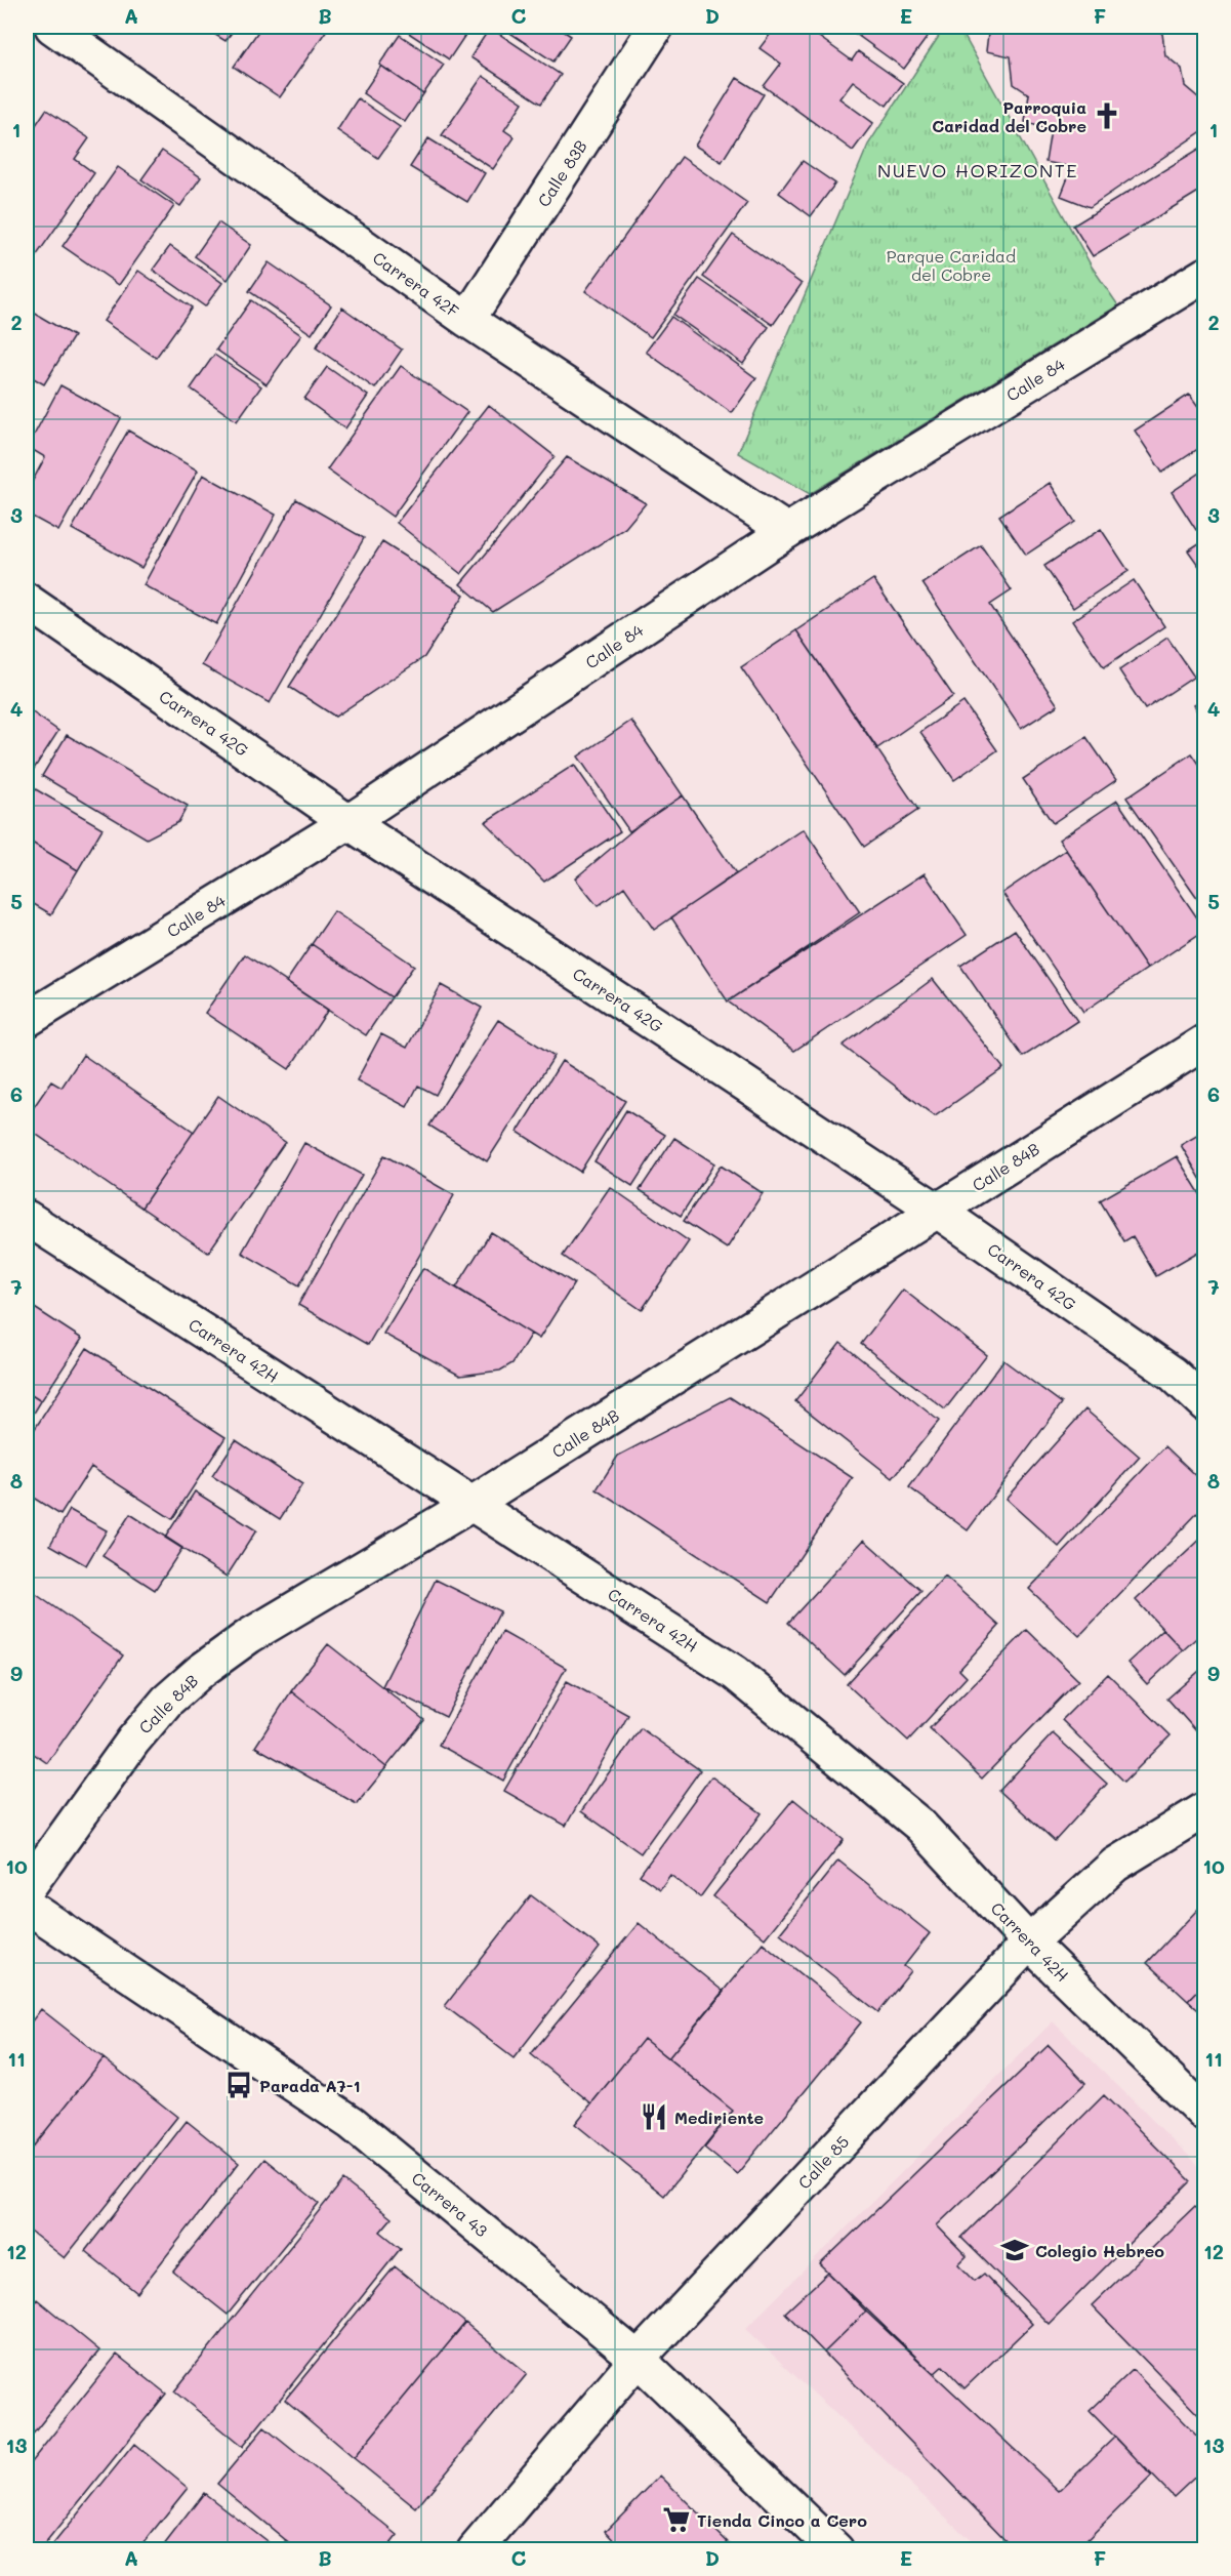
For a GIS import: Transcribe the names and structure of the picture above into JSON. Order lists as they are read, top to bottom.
{
  "streets": {
    "street": [
      "Calle 83B",
      "Carrera 42F",
      "Calle 84",
      "Carrera 42G",
      "Calle 84B",
      "Carrera 42H",
      "Calle 85",
      "Carrera 43"
    ]
  },
  "crossings": [
    ["Calle 83B", "Carrera 42F"],
    ["Carrera 42F", "Calle 84"],
    ["Calle 84", "Carrera 42G"],
    ["Carrera 42G", "Calle 84B"],
    ["Calle 84B", "Carrera 42H"],
    ["Carrera 42H", "Calle 85"],
    ["Calle 85", "Carrera 43"]
  ],
  "districts": ["NUEVO HORIZONTE"],
  "parks": ["Parque Caridad del Cobre"],
  "places": {
    "church": ["Parroquia Caridad del Cobre"],
    "bus stop": ["Parada A7-1"],
    "restaurant": ["Mediriente"],
    "school or university": ["Colegio Hebreo"],
    "supermarket": ["Tienda Cinco a Cero"]
  },
  "grid": {
    "columns": [
      "A",
      "B",
      "C",
      "D",
      "E",
      "F"
    ],
    "rows": [
      "1",
      "2",
      "3",
      "4",
      "5",
      "6",
      "7",
      "8",
      "9",
      "10",
      "11",
      "12",
      "13"
    ]
  }
}
